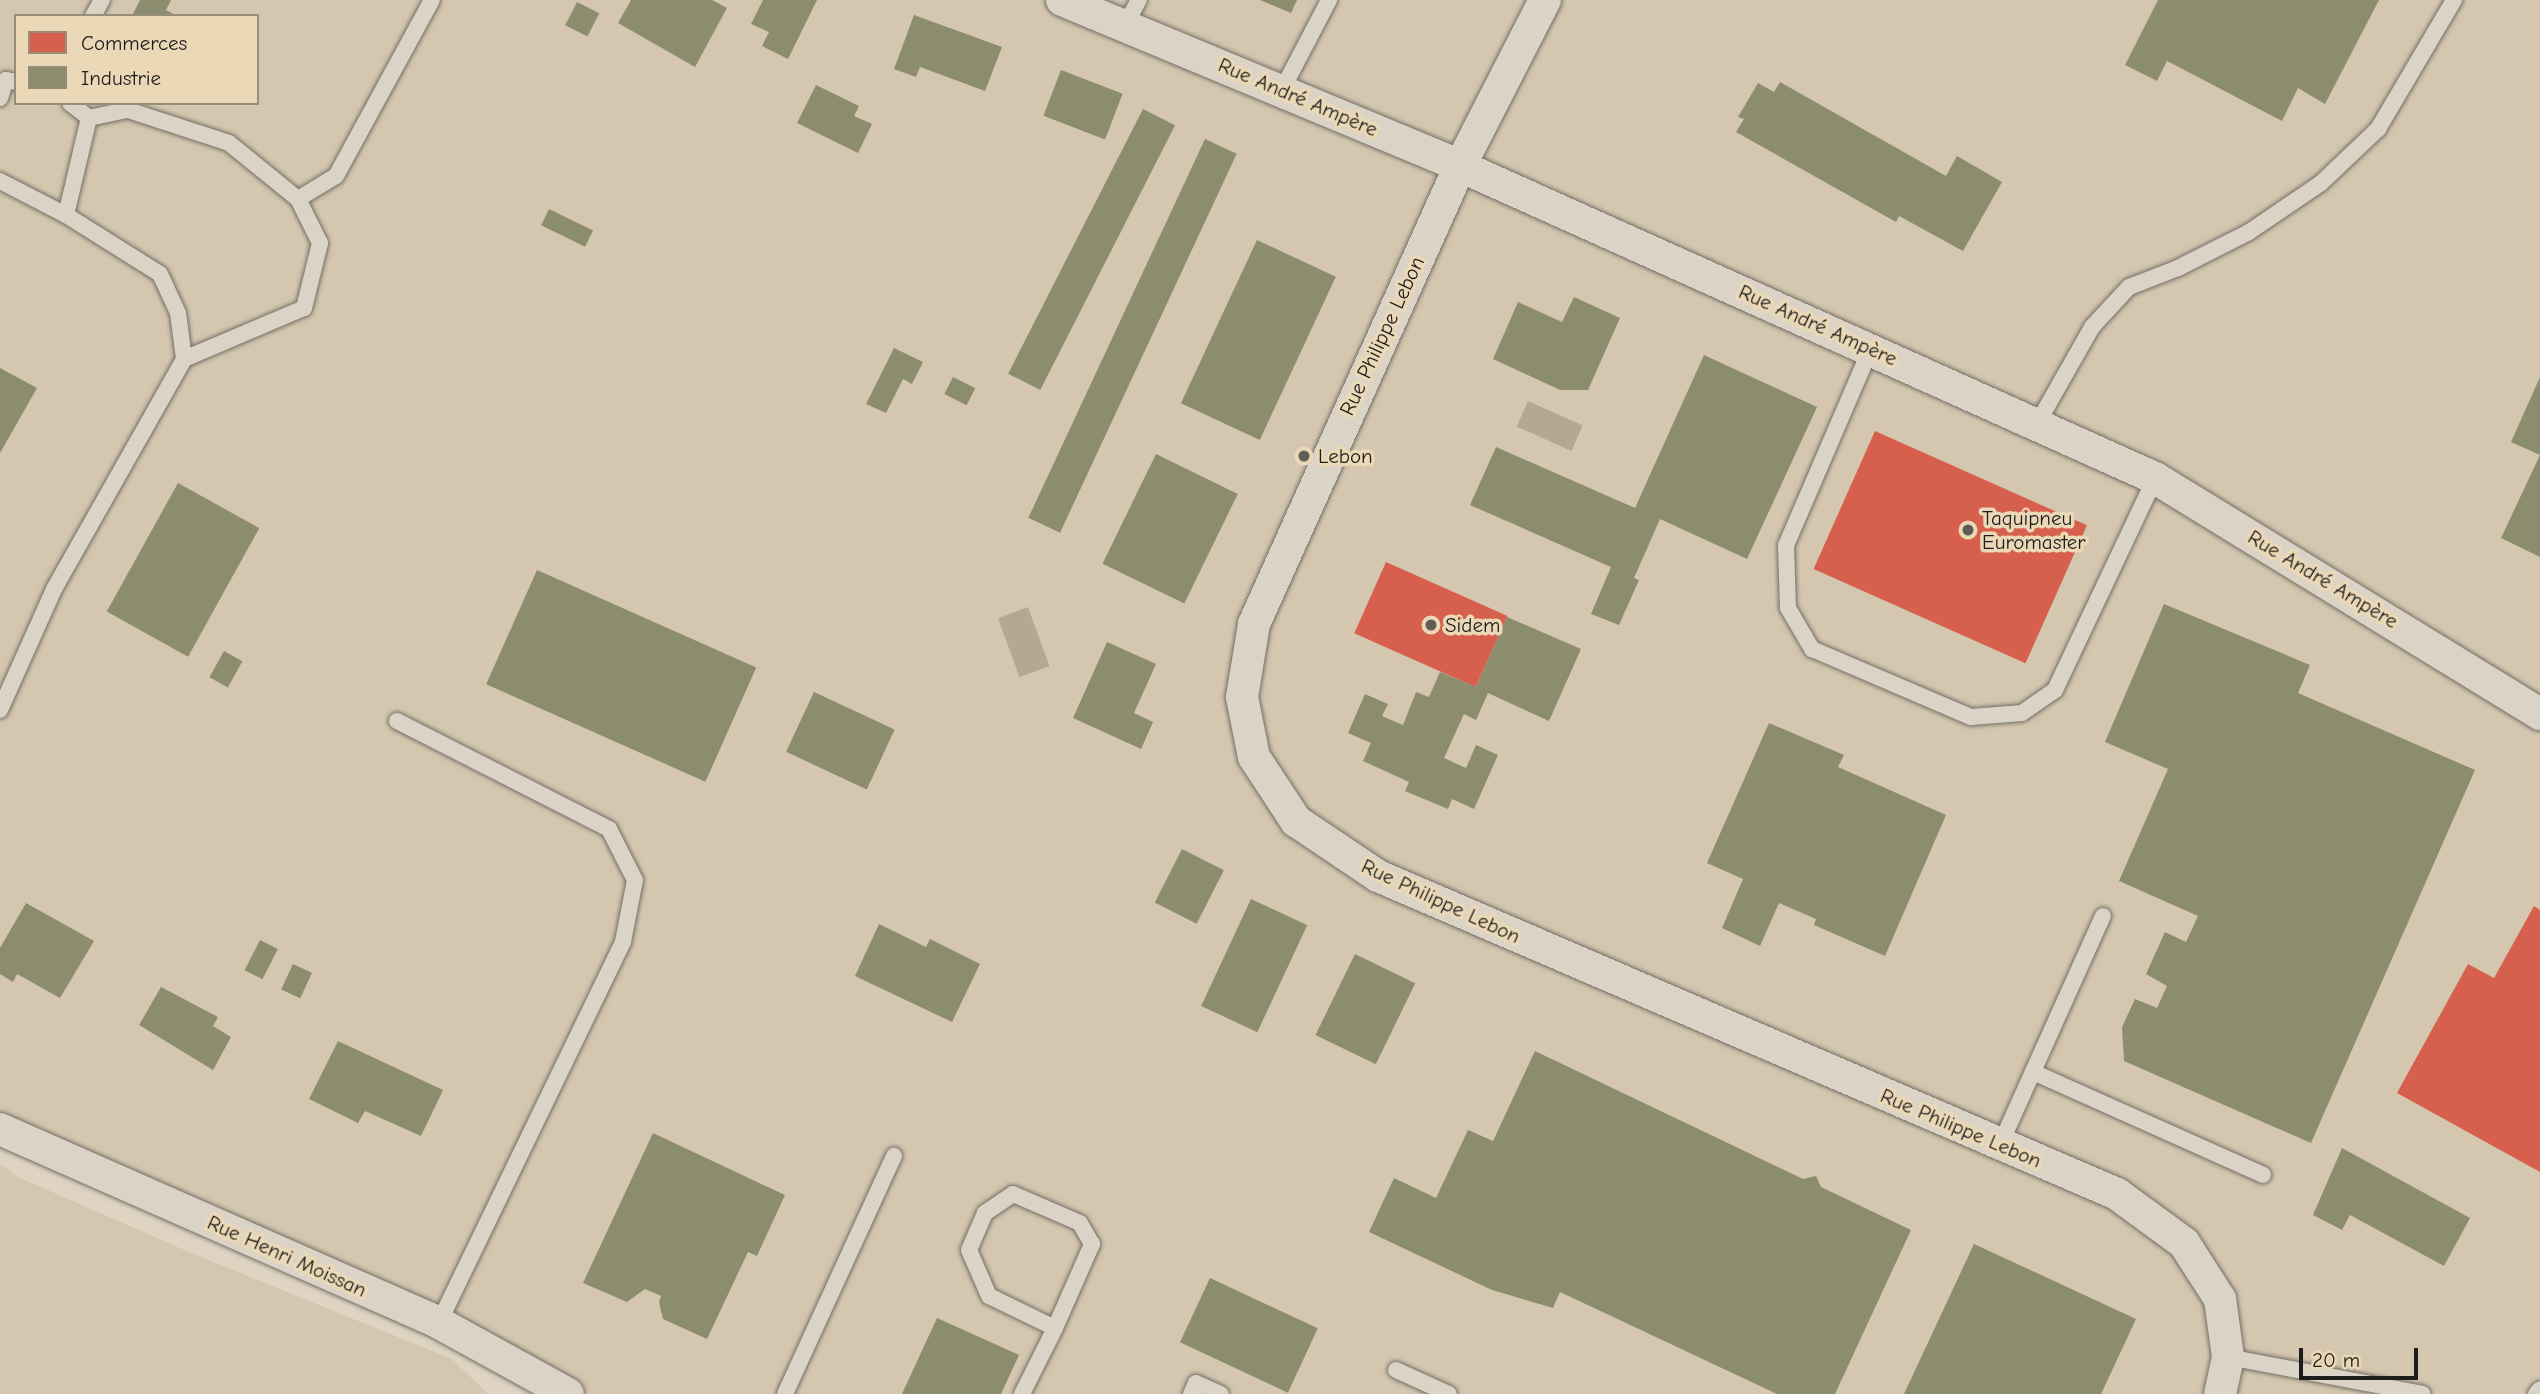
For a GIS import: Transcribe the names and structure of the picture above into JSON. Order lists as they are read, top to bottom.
{
  "streets": {
    "street": ["Rue André Ampère", "Rue Philippe Lebon", "Rue Henri Moissan"]
  },
  "crossings": [
    ["Rue André Ampère", "Rue Philippe Lebon"]
  ],
  "places": ["Lebon", "Taquipneu Euromaster", "Sidem"],
  "legend": ["Commerces", "Industrie"],
  "scale_bar": "20 m"
}
